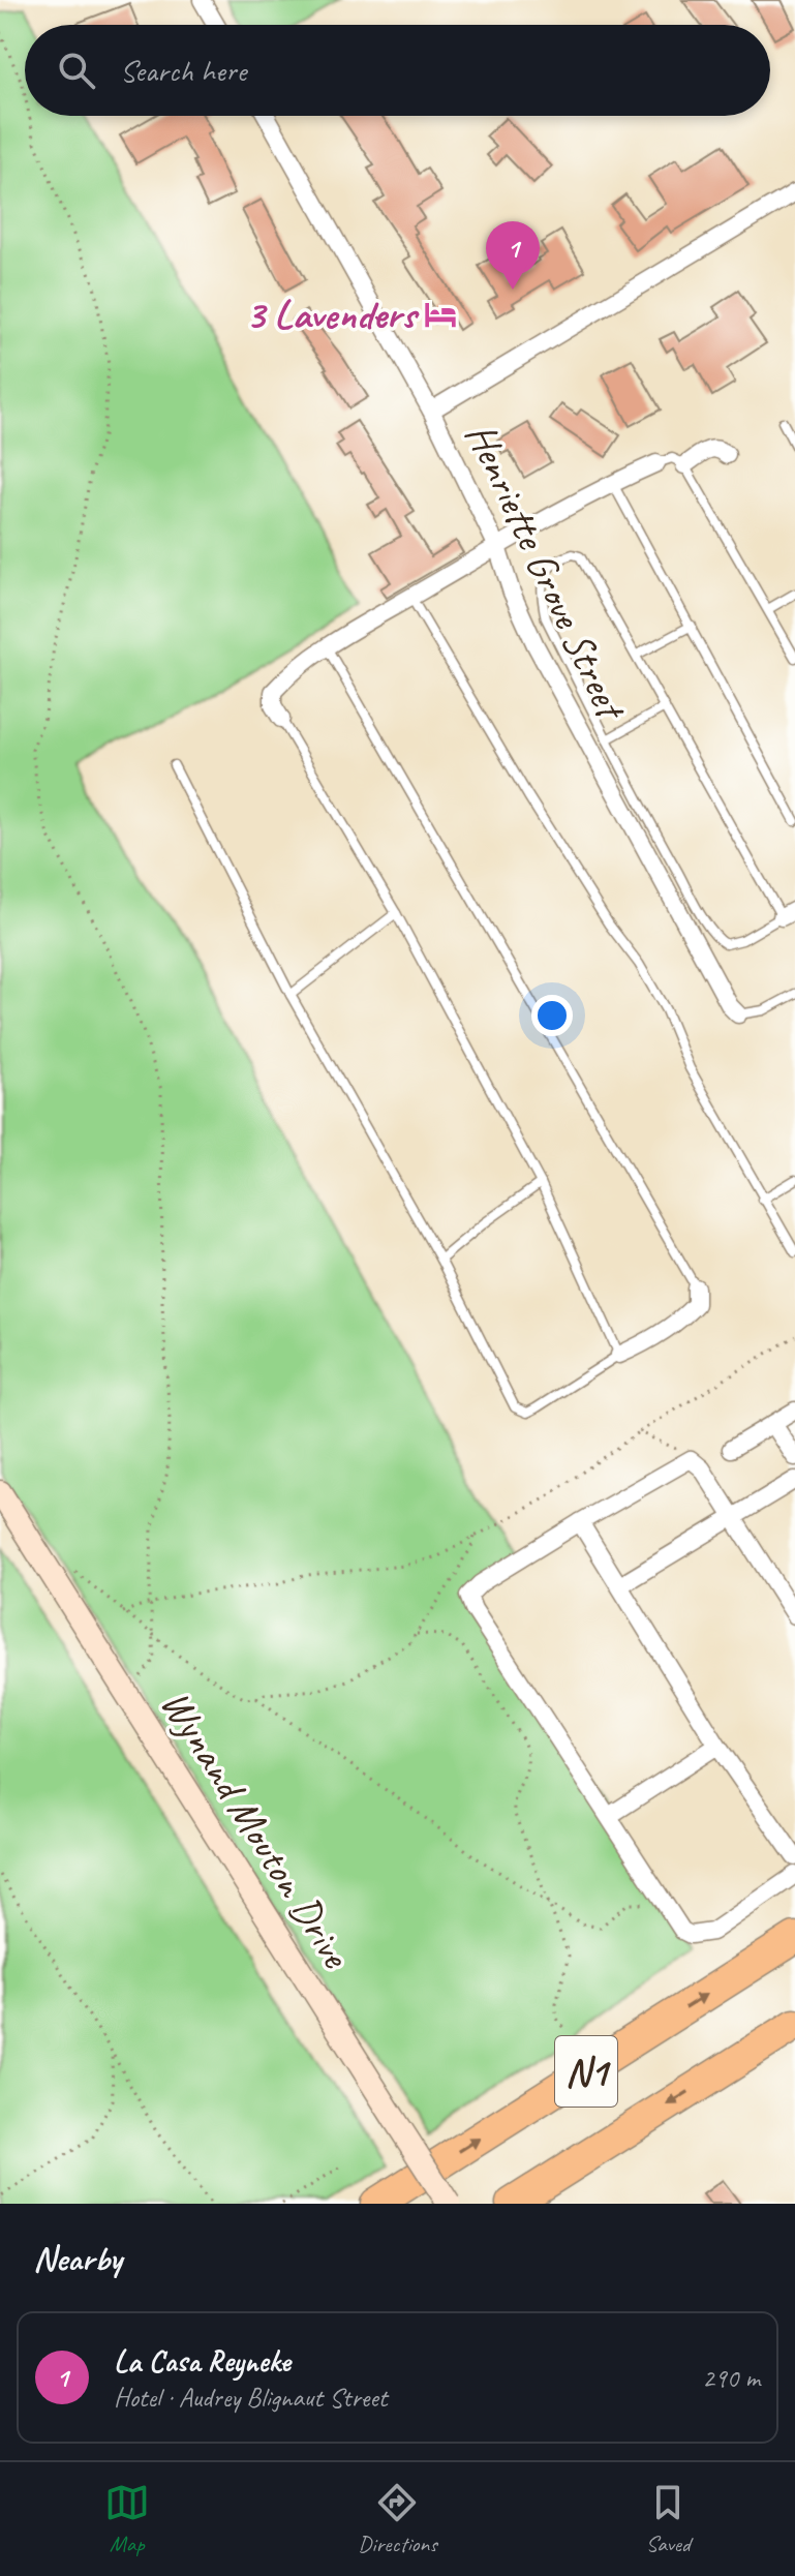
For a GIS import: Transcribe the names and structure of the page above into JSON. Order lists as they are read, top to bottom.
{
  "streets": {
    "highway": ["N1"],
    "street": ["Henriette Grove Street", "Wynand Mouton Drive"]
  },
  "places": {
    "hotel": ["3 Lavenders"]
  },
  "page": {
    "search": "Search here",
    "pins": "1",
    "heading": "Nearby",
    "list": [
      {
        "mark": "1",
        "name": "La Casa Reyneke",
        "note": "Hotel · Audrey Blignaut Street",
        "value": "290 m"
      }
    ],
    "nav": ["Map", "Directions", "Saved"]
  }
}
